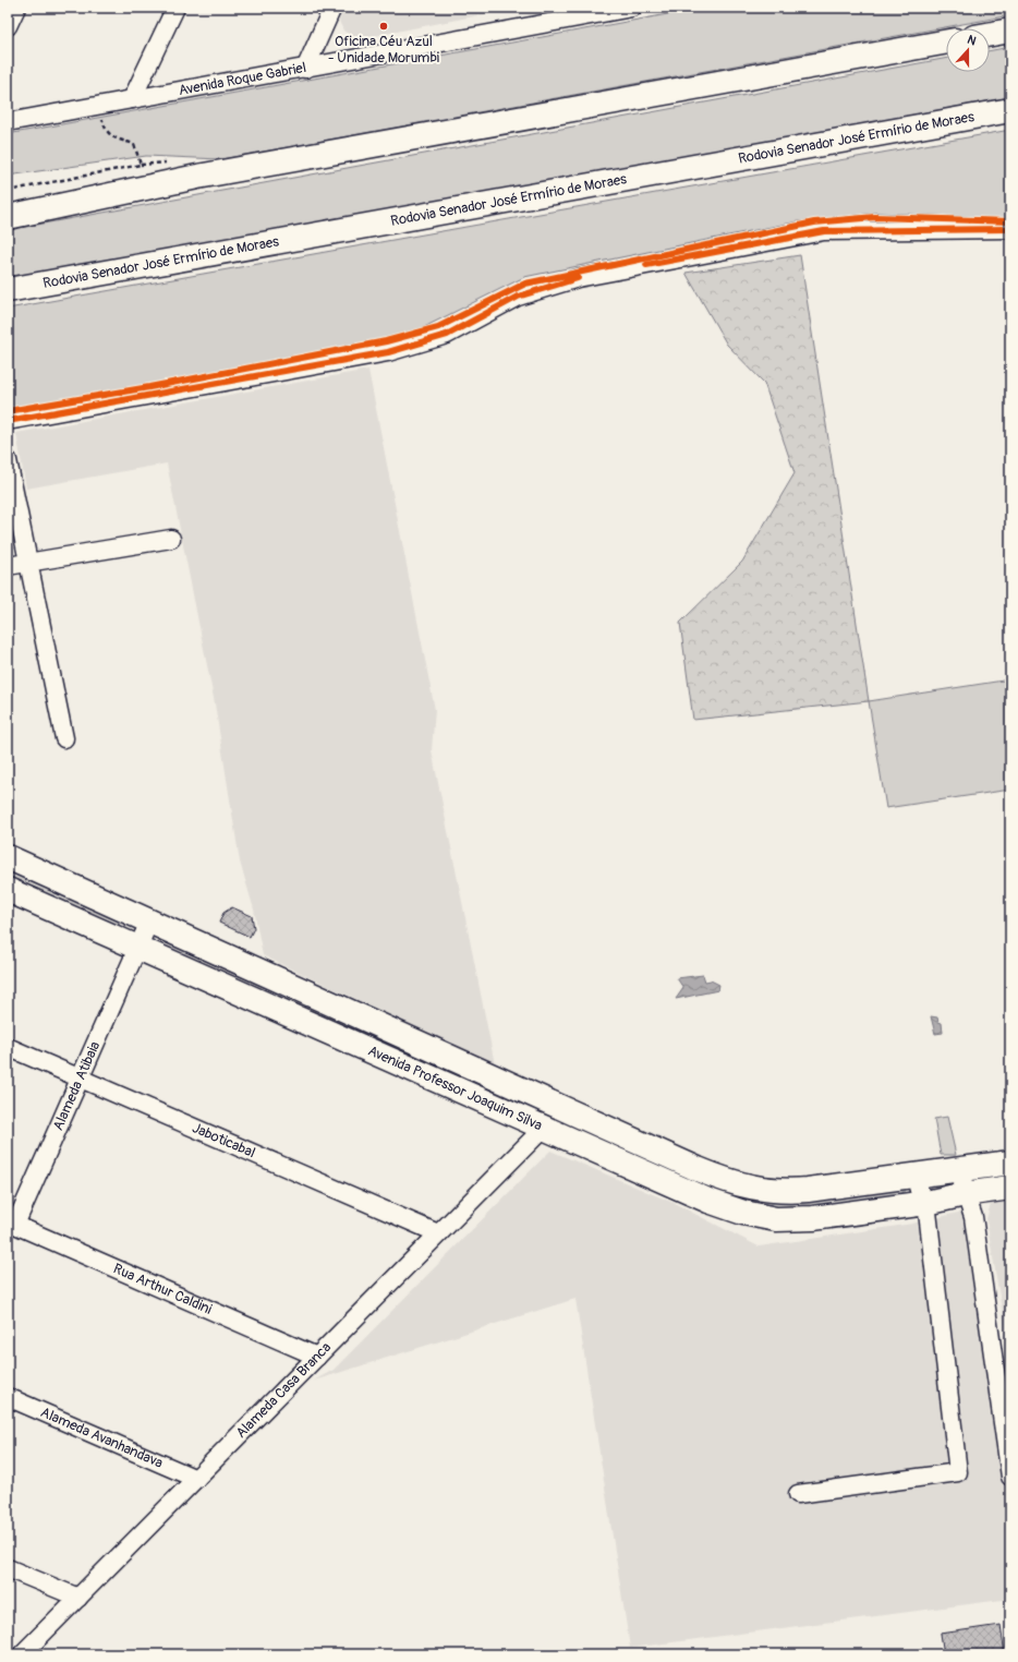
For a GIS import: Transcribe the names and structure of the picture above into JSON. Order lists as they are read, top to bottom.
{
  "streets": {
    "main road": ["Rodovia Senador José Ermírio de Moraes", "Avenida Professor Joaquim Silva"],
    "street": [
      "Avenida Roque Gabriel",
      "Alameda Atibaia",
      "Jaboticabal",
      "Rua Arthur Caldini",
      "Alameda Casa Branca",
      "Alameda Avanhandava"
    ]
  },
  "crossings": [
    ["Alameda Atibaia", "Avenida Professor Joaquim Silva"],
    ["Alameda Atibaia", "Jaboticabal"],
    ["Alameda Atibaia", "Rua Arthur Caldini"],
    ["Avenida Professor Joaquim Silva", "Alameda Casa Branca"],
    ["Jaboticabal", "Alameda Casa Branca"],
    ["Rua Arthur Caldini", "Alameda Casa Branca"],
    ["Alameda Casa Branca", "Alameda Avanhandava"]
  ],
  "places": ["Oficina Céu Azul - Unidade Morumbi"],
  "north": "top"
}
